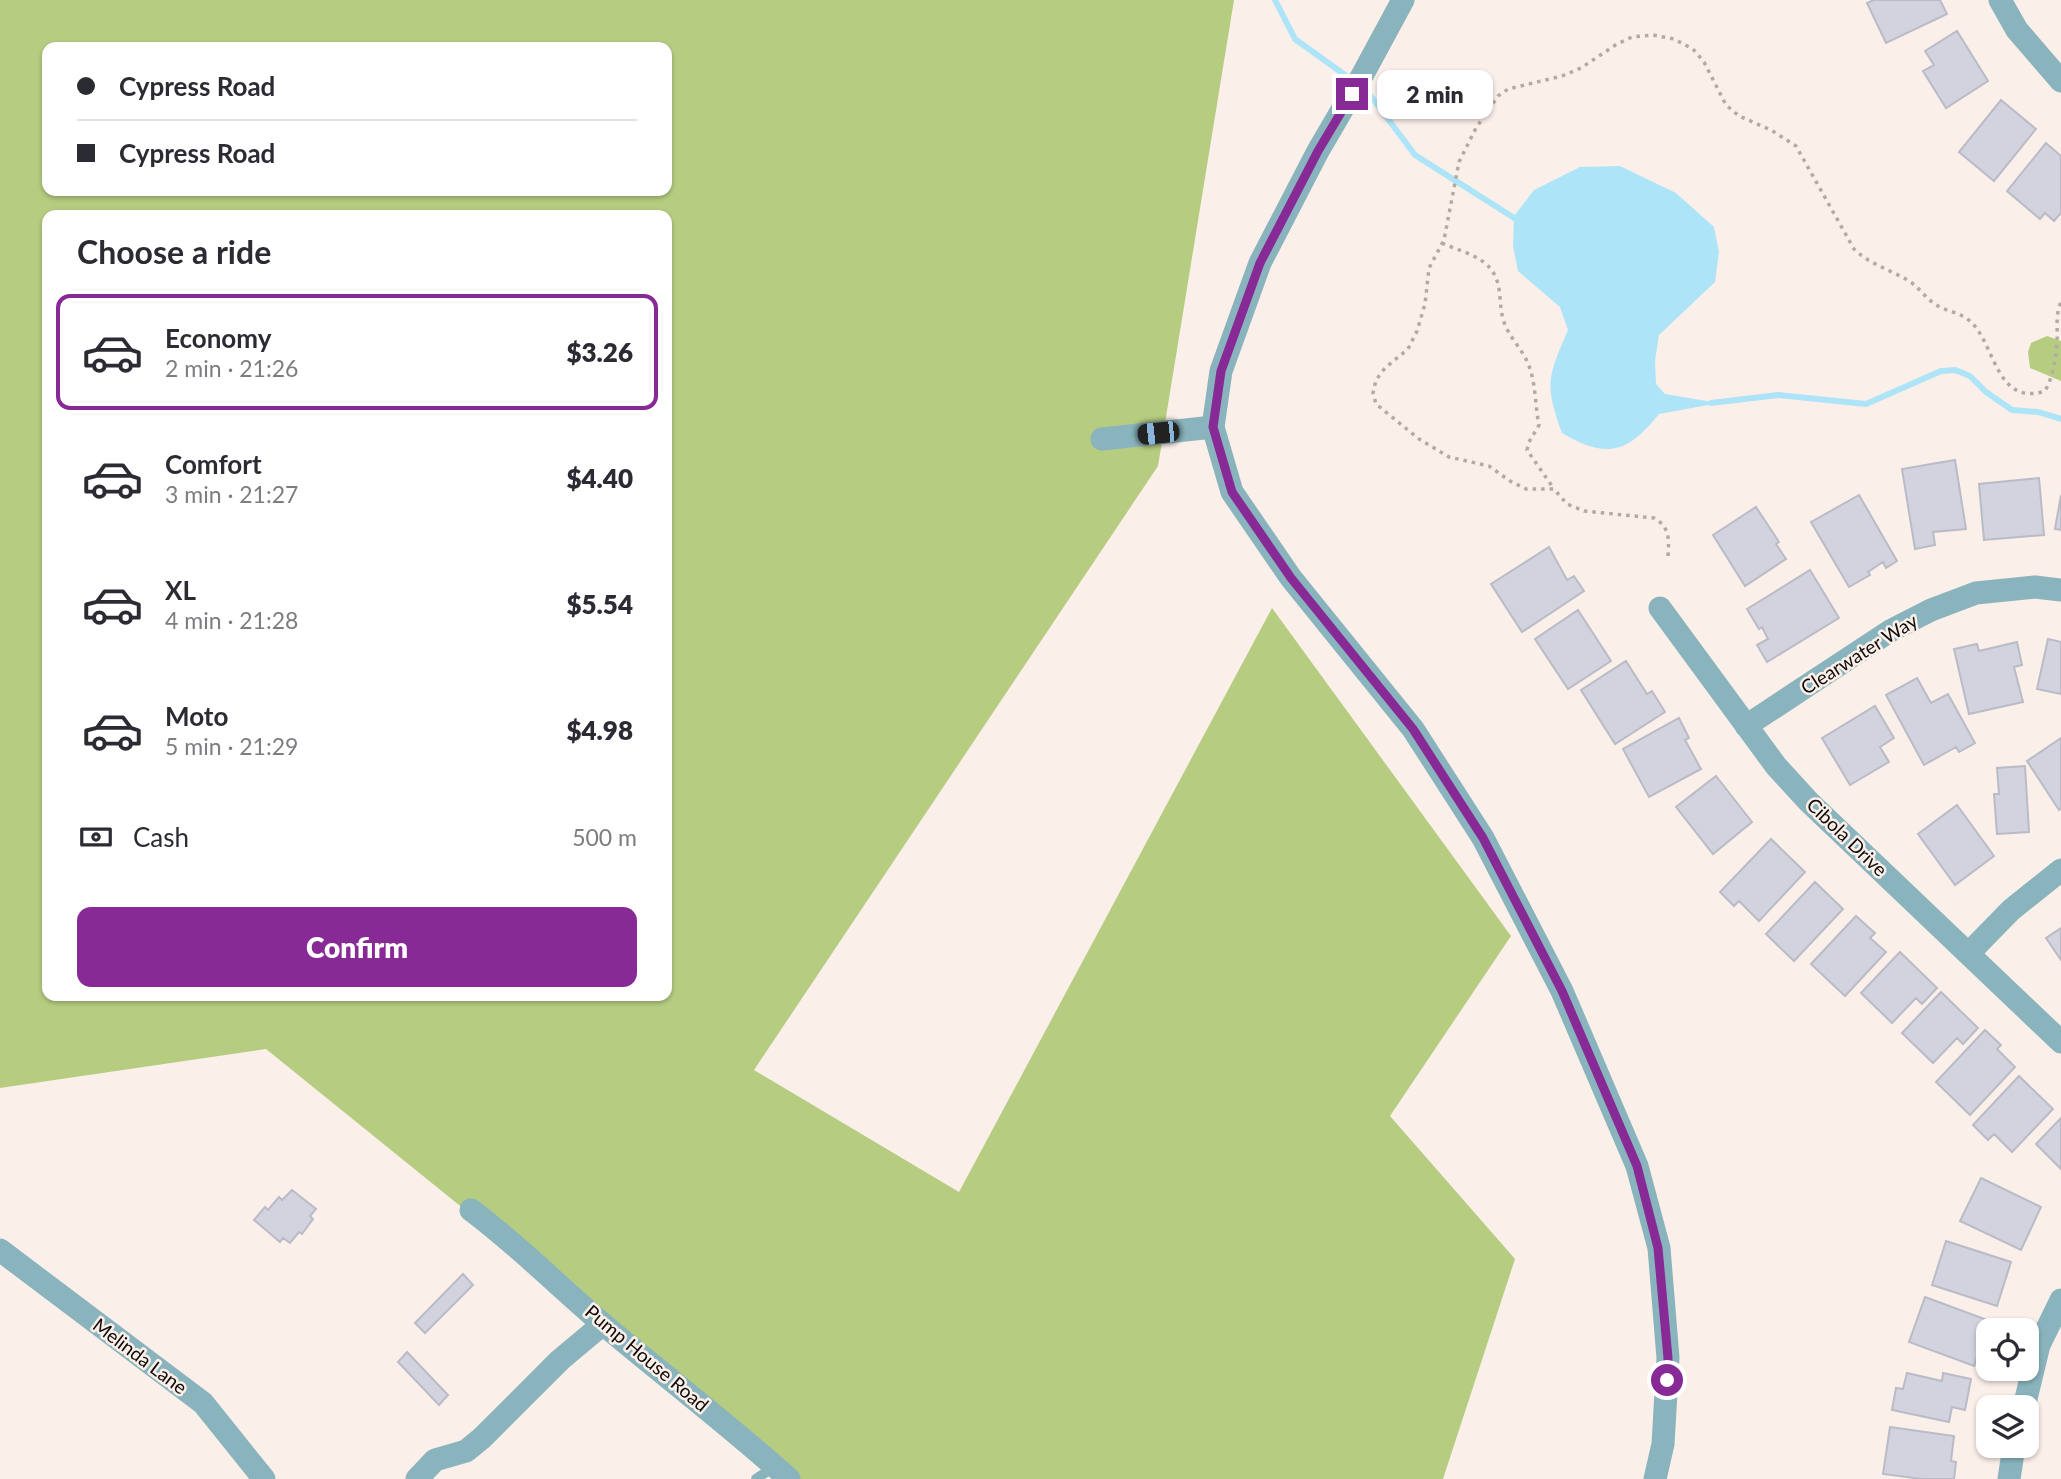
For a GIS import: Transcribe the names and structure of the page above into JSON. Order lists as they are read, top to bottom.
{
  "streets": {
    "street": [
      "Clearwater Way",
      "Cibola Drive",
      "Melinda Lane",
      "Pump House Road"
    ]
  },
  "crossings": [
    ["Clearwater Way", "Cibola Drive"]
  ],
  "page": {
    "banner": ["Cypress Road", "Cypress Road"],
    "bubble": "2 min",
    "heading": "Choose a ride",
    "list": [
      {
        "name": "Economy",
        "note": "2 min · 21:26",
        "value": "$3.26"
      },
      {
        "name": "Comfort",
        "note": "3 min · 21:27",
        "value": "$4.40"
      },
      {
        "name": "XL",
        "note": "4 min · 21:28",
        "value": "$5.54"
      },
      {
        "name": "Moto",
        "note": "5 min · 21:29",
        "value": "$4.98"
      }
    ],
    "pay": ["Cash", "500 m"],
    "buttons": "Confirm"
  }
}
